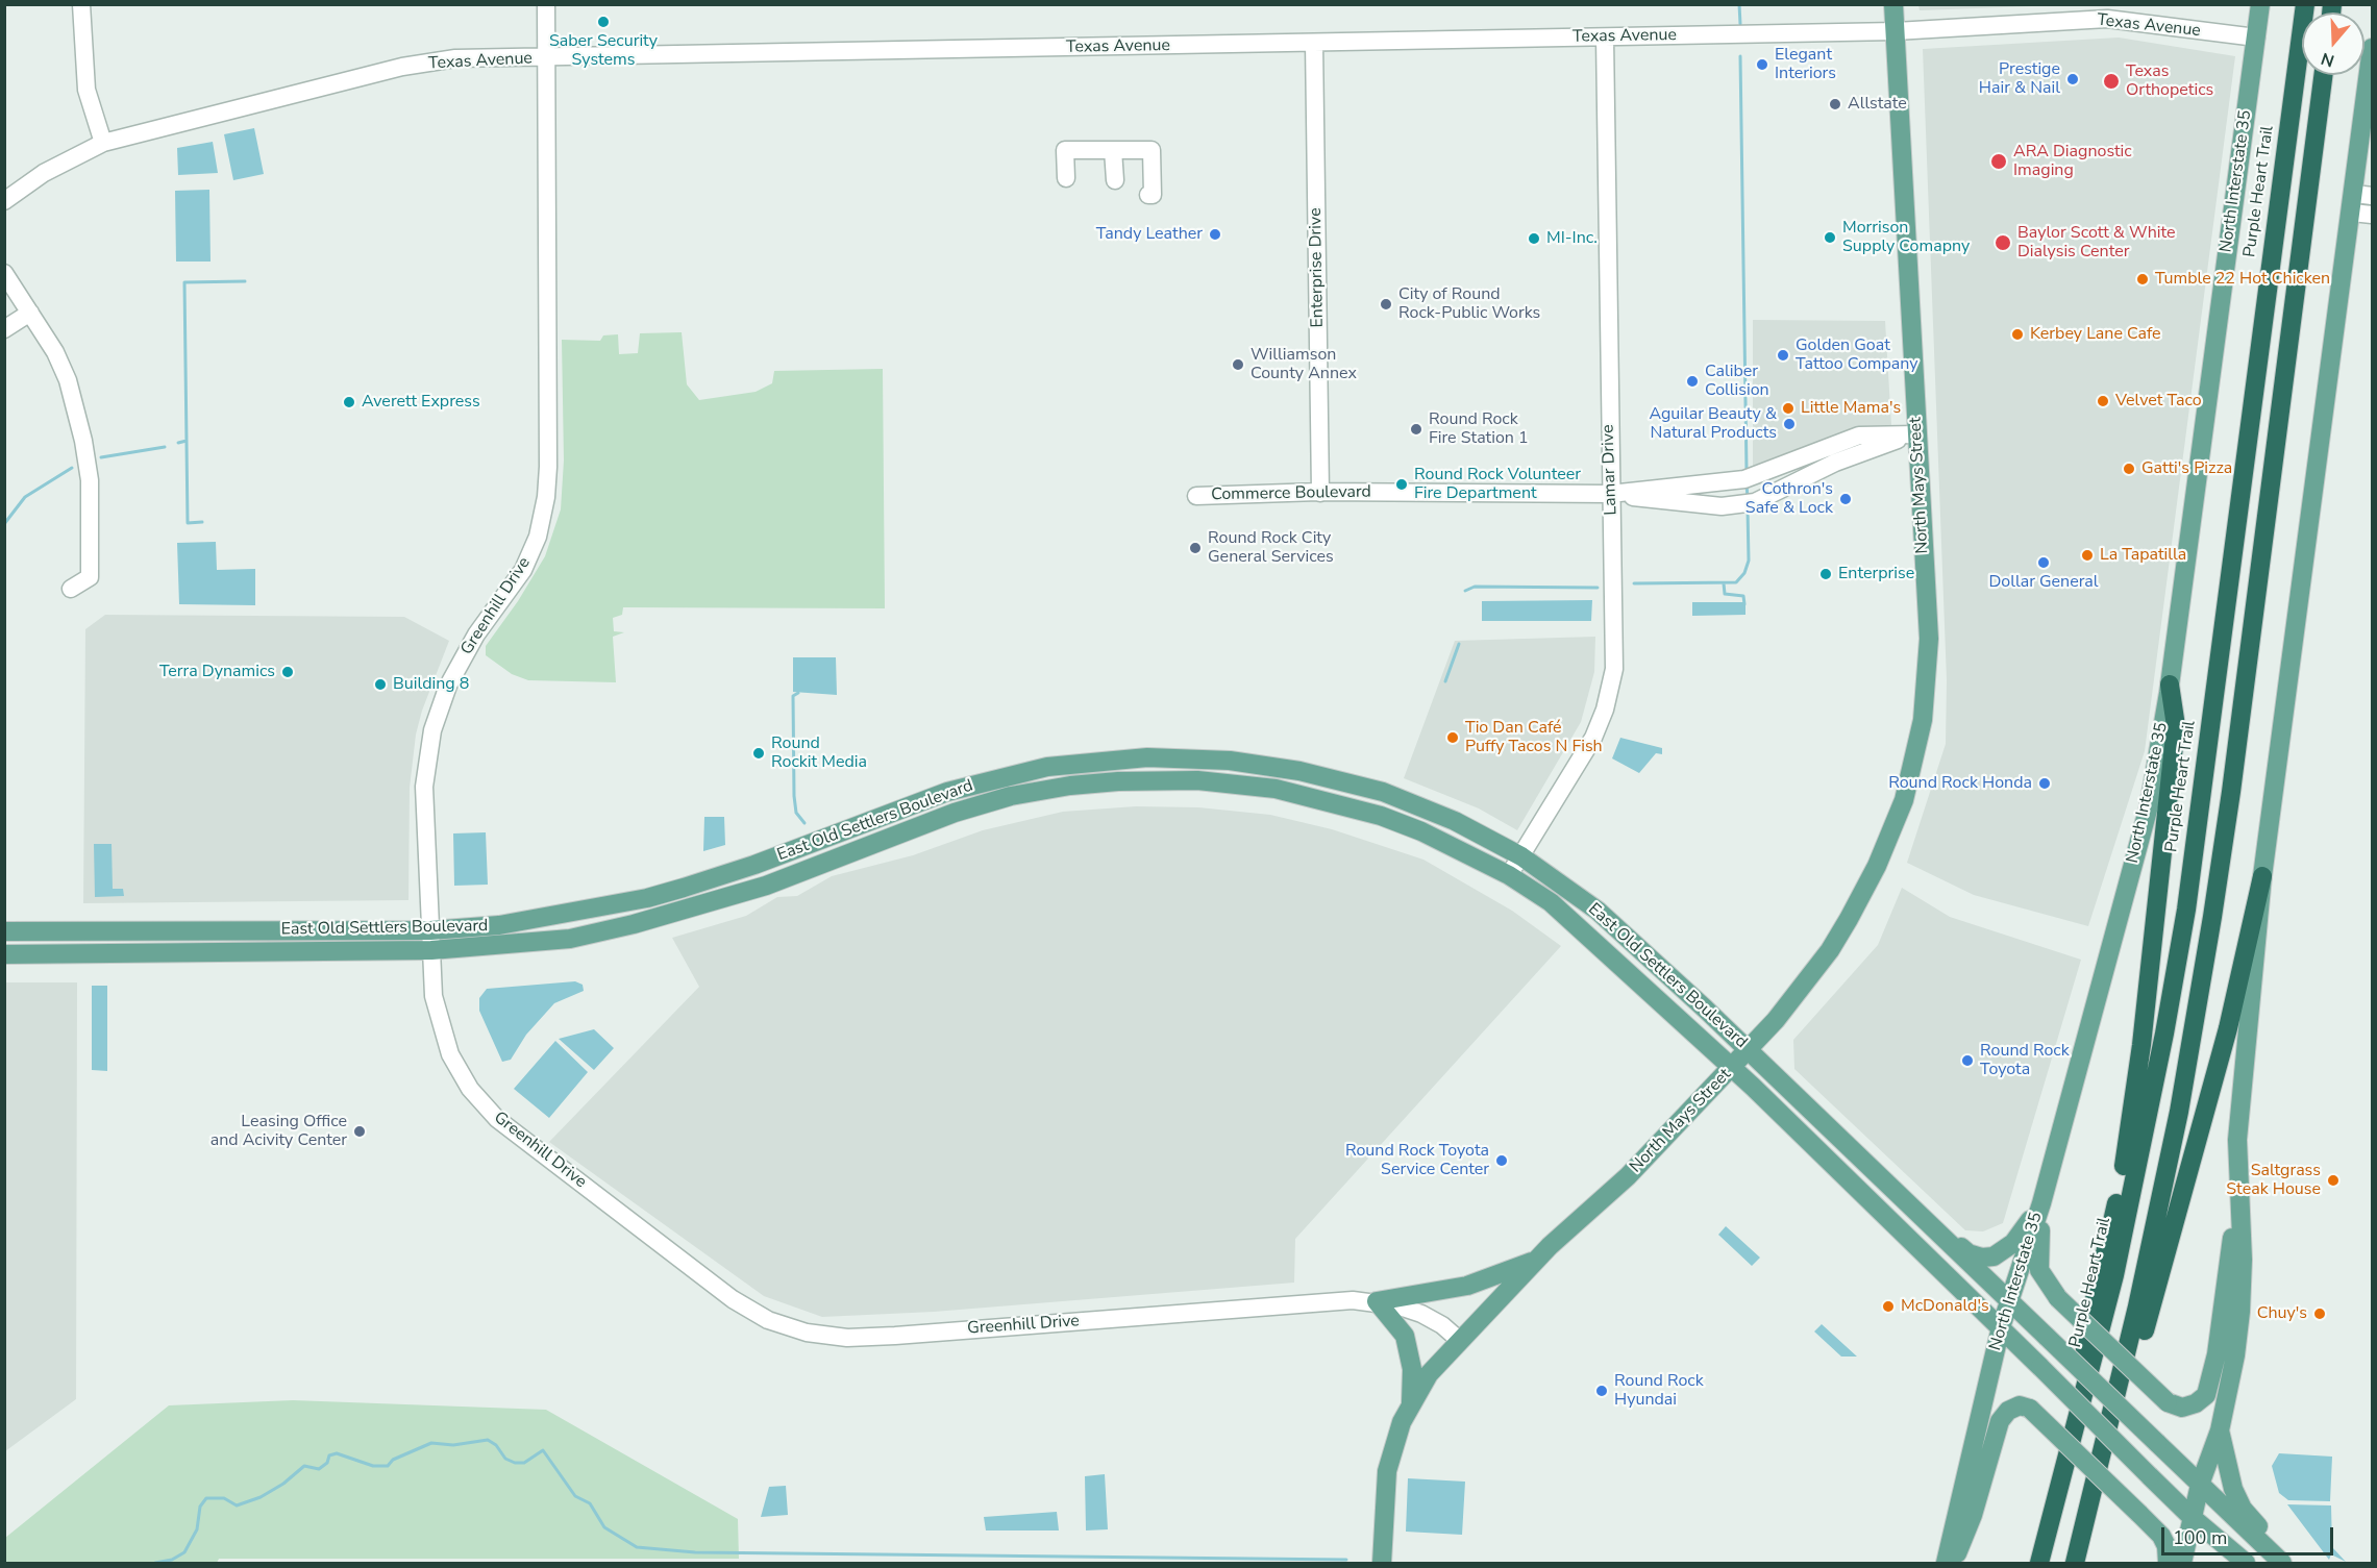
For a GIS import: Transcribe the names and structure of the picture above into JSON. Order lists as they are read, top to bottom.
{
  "streets": {
    "highway": ["Purple Heart Trail"],
    "main road": ["North Interstate 35", "North Mays Street", "East Old Settlers Boulevard"],
    "street": [
      "Texas Avenue",
      "Enterprise Drive",
      "Lamar Drive",
      "Commerce Boulevard",
      "Greenhill Drive"
    ]
  },
  "crossings": [
    ["Texas Avenue", "North Interstate 35"],
    ["Texas Avenue", "Enterprise Drive"],
    ["Texas Avenue", "Lamar Drive"],
    ["Texas Avenue", "North Mays Street"],
    ["Texas Avenue", "Greenhill Drive"],
    ["North Interstate 35", "East Old Settlers Boulevard"],
    ["Enterprise Drive", "Commerce Boulevard"],
    ["Lamar Drive", "Commerce Boulevard"],
    ["Lamar Drive", "East Old Settlers Boulevard"],
    ["North Mays Street", "Commerce Boulevard"],
    ["North Mays Street", "Greenhill Drive"],
    ["North Mays Street", "East Old Settlers Boulevard"],
    ["Greenhill Drive", "East Old Settlers Boulevard"]
  ],
  "places": [
    "Saber Security Systems",
    "Elegant Interiors",
    "Prestige Hair & Nail",
    "Texas Orthopetics",
    "Allstate",
    "ARA Diagnostic Imaging",
    "Tandy Leather",
    "Morrison Supply Comapny",
    "MI-Inc.",
    "Baylor Scott & White Dialysis Center",
    "Tumble 22 Hot Chicken",
    "City of Round Rock-Public Works",
    "Kerbey Lane Cafe",
    "Golden Goat Tattoo Company",
    "Williamson County Annex",
    "Caliber Collision",
    "Velvet Taco",
    "Averett Express",
    "Little Mama's",
    "Aguilar Beauty & Natural Products",
    "Round Rock Fire Station 1",
    "Gatti's Pizza",
    "Round Rock Volunteer Fire Department",
    "Cothron's Safe & Lock",
    "Round Rock City General Services",
    "La Tapatilla",
    "Dollar General",
    "Enterprise",
    "Terra Dynamics",
    "Building 8",
    "Tio Dan Café Puffy Tacos N Fish",
    "Round Rockit Media",
    "Round Rock Honda",
    "Round Rock Toyota",
    "Leasing Office and Acivity Center",
    "Round Rock Toyota Service Center",
    "Saltgrass Steak House",
    "McDonald's",
    "Chuy's",
    "Round Rock Hyundai"
  ],
  "scale_bar": "100 m",
  "north": "bottom"
}
